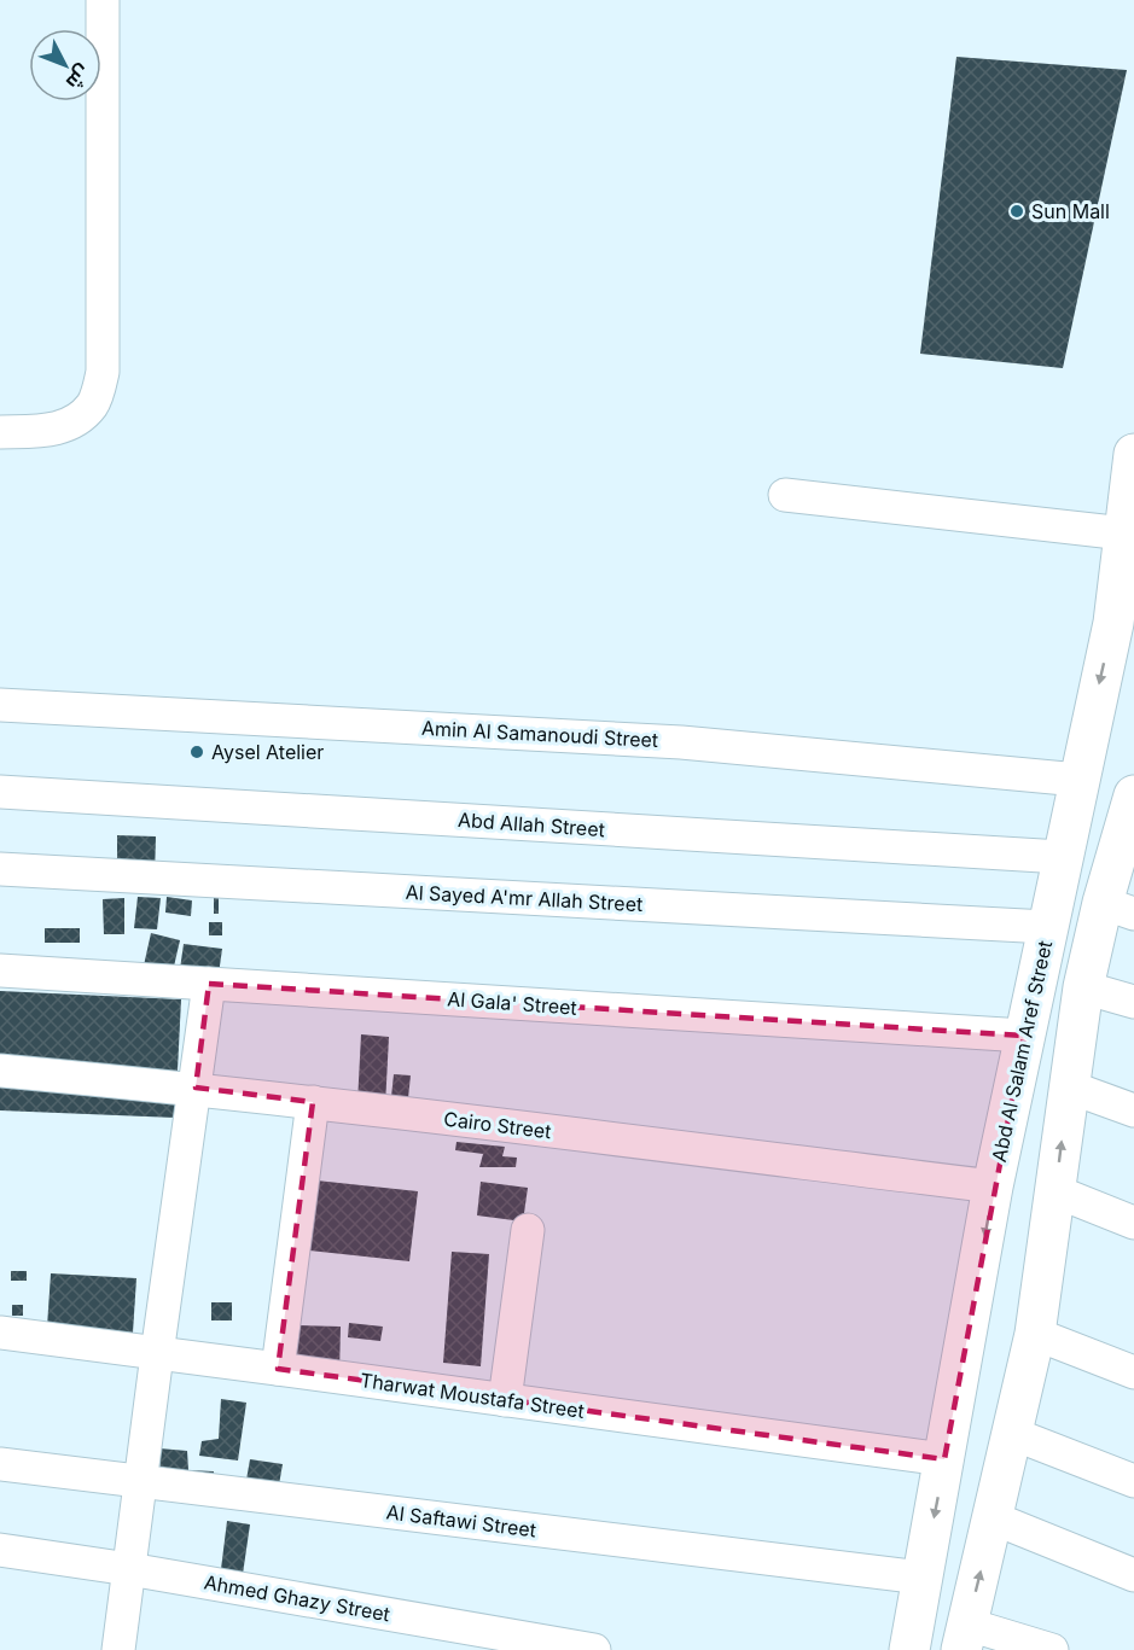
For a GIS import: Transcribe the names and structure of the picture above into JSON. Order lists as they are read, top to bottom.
{
  "streets": {
    "main road": ["Abd Al Salam Aref Street"],
    "street": [
      "Amin Al Samanoudi Street",
      "Abd Allah Street",
      "Al Sayed A'mr Allah Street",
      "Al Gala' Street",
      "Cairo Street",
      "Tharwat Moustafa Street",
      "Al Saftawi Street",
      "Ahmed Ghazy Street"
    ]
  },
  "crossings": [
    ["Amin Al Samanoudi Street", "Abd Al Salam Aref Street"],
    ["Abd Allah Street", "Abd Al Salam Aref Street"],
    ["Al Sayed A'mr Allah Street", "Abd Al Salam Aref Street"],
    ["Al Gala' Street", "Abd Al Salam Aref Street"],
    ["Abd Al Salam Aref Street", "Cairo Street"],
    ["Abd Al Salam Aref Street", "Tharwat Moustafa Street"],
    ["Abd Al Salam Aref Street", "Al Saftawi Street"]
  ],
  "places": ["Sun Mall", "Aysel Atelier"],
  "north": "bottom right"
}
